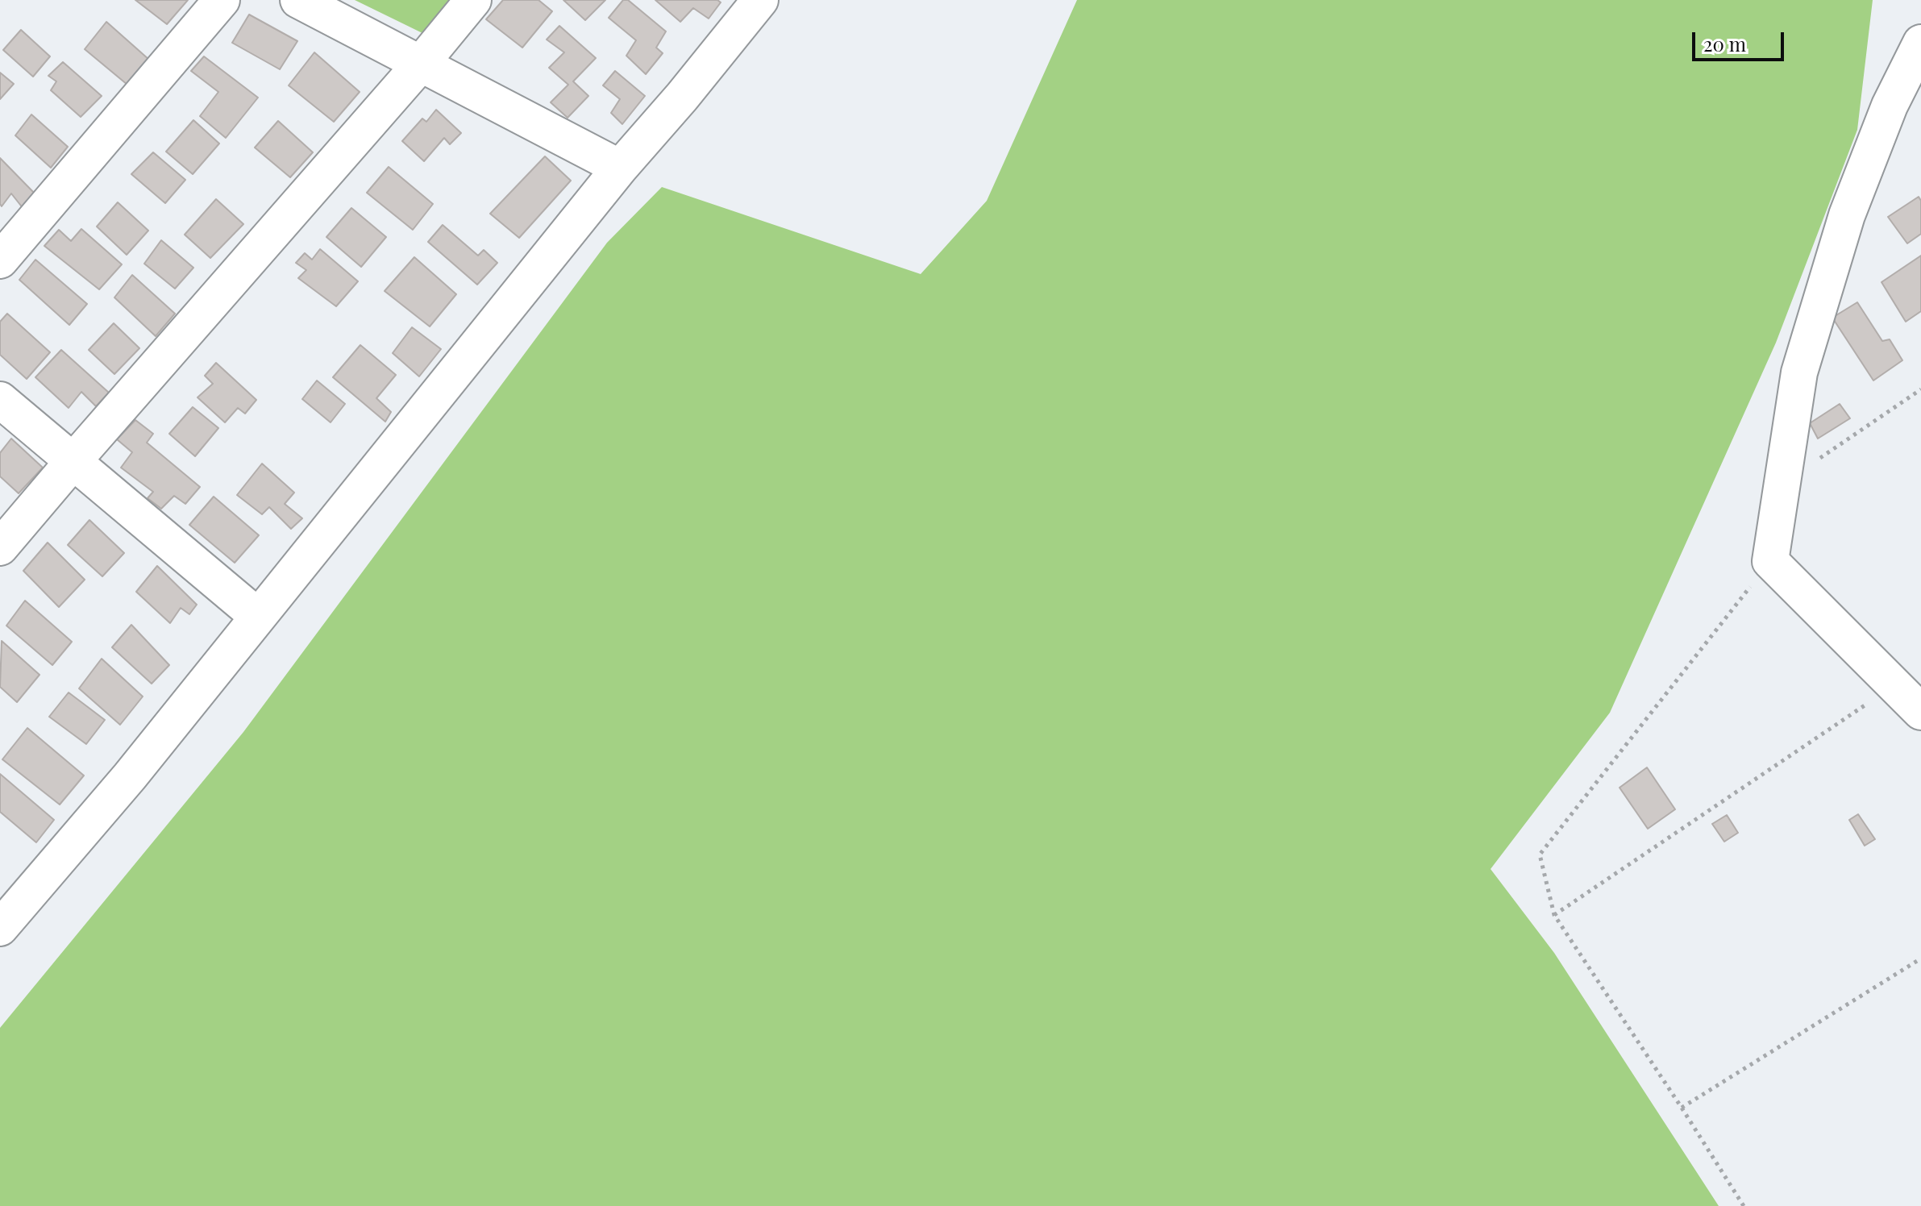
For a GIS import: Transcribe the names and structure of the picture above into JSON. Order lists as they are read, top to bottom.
{
  "scale_bar": "20 m"
}
